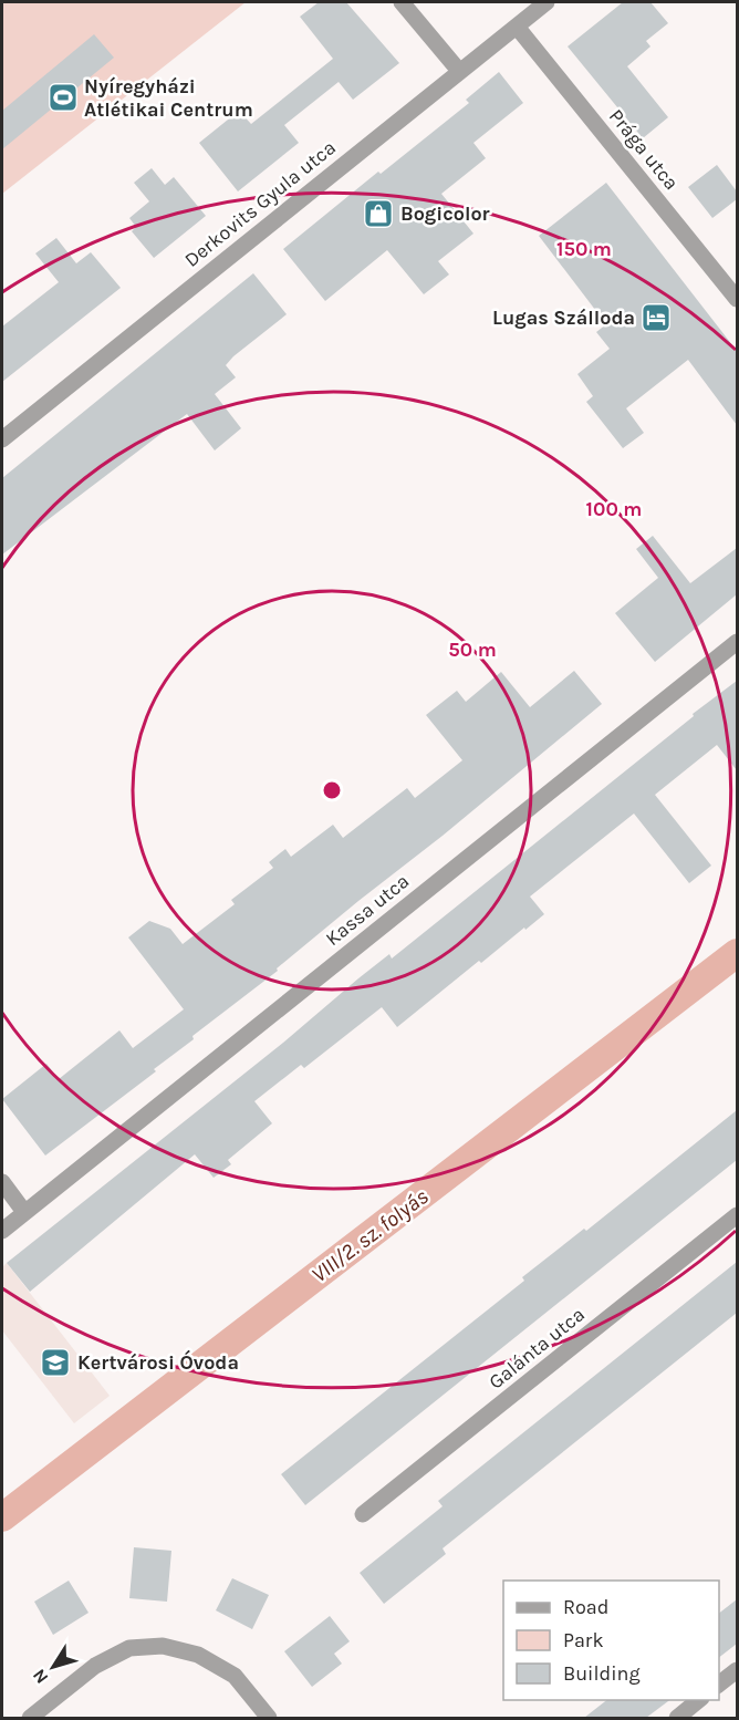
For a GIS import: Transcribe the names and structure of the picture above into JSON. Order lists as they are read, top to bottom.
{
  "streets": {
    "street": [
      "Prága utca",
      "Derkovits Gyula utca",
      "Kassa utca",
      "Galánta utca"
    ]
  },
  "crossings": [
    ["Prága utca", "Derkovits Gyula utca"]
  ],
  "water": ["VIII/2. sz. folyás"],
  "places": {
    "sports": ["Nyíregyházi Atlétikai Centrum"],
    "shop": ["Bogicolor"],
    "hotel": ["Lugas Szálloda"],
    "school or university": ["Kertvárosi Óvoda"]
  },
  "legend": ["Road", "Park", "Building"],
  "north": "bottom left",
  "rings": ["150 m", "100 m", "50 m"]
}
